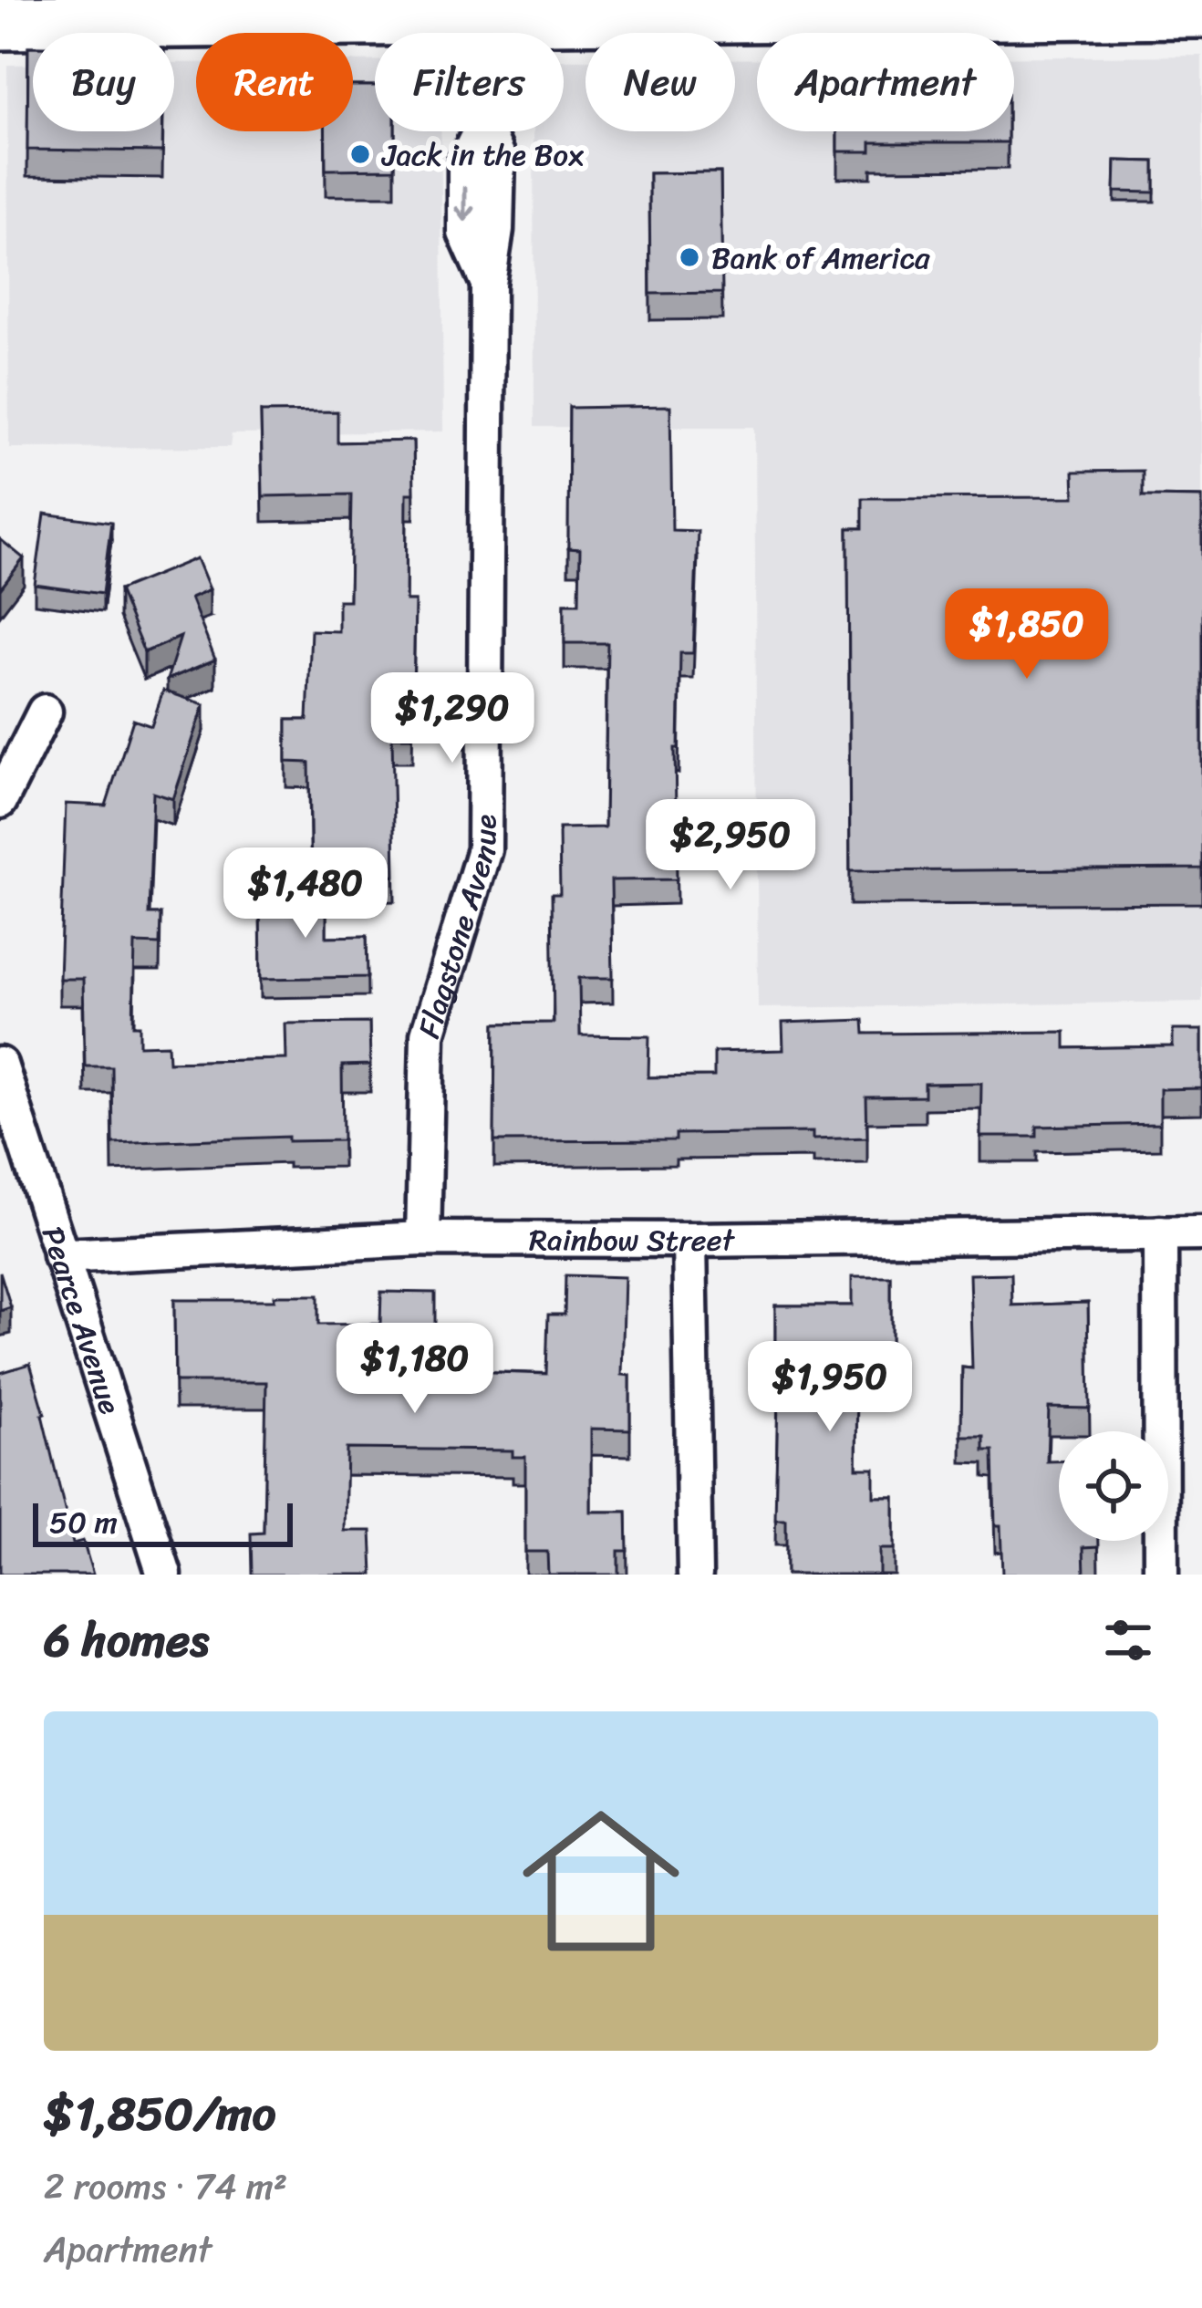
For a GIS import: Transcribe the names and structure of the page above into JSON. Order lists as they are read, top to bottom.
{
  "streets": {
    "street": ["Flagstone Avenue", "Rainbow Street", "Pearce Avenue"]
  },
  "crossings": [
    ["Flagstone Avenue", "Rainbow Street"],
    ["Rainbow Street", "Pearce Avenue"]
  ],
  "places": ["Jack in the Box", "Bank of America"],
  "scale_bar": "50 m",
  "page": {
    "chip": [
      "Buy",
      "Rent",
      "Filters",
      "New",
      "Apartment"
    ],
    "price": [
      "$1,850",
      "$1,290",
      "$2,950",
      "$1,480",
      "$1,180",
      "$1,950"
    ],
    "scale": "50 m",
    "heading": "6 homes",
    "list": [
      {
        "name": "$1,850/mo",
        "note": "2 rooms · 74 m² · Apartment"
      }
    ]
  }
}
